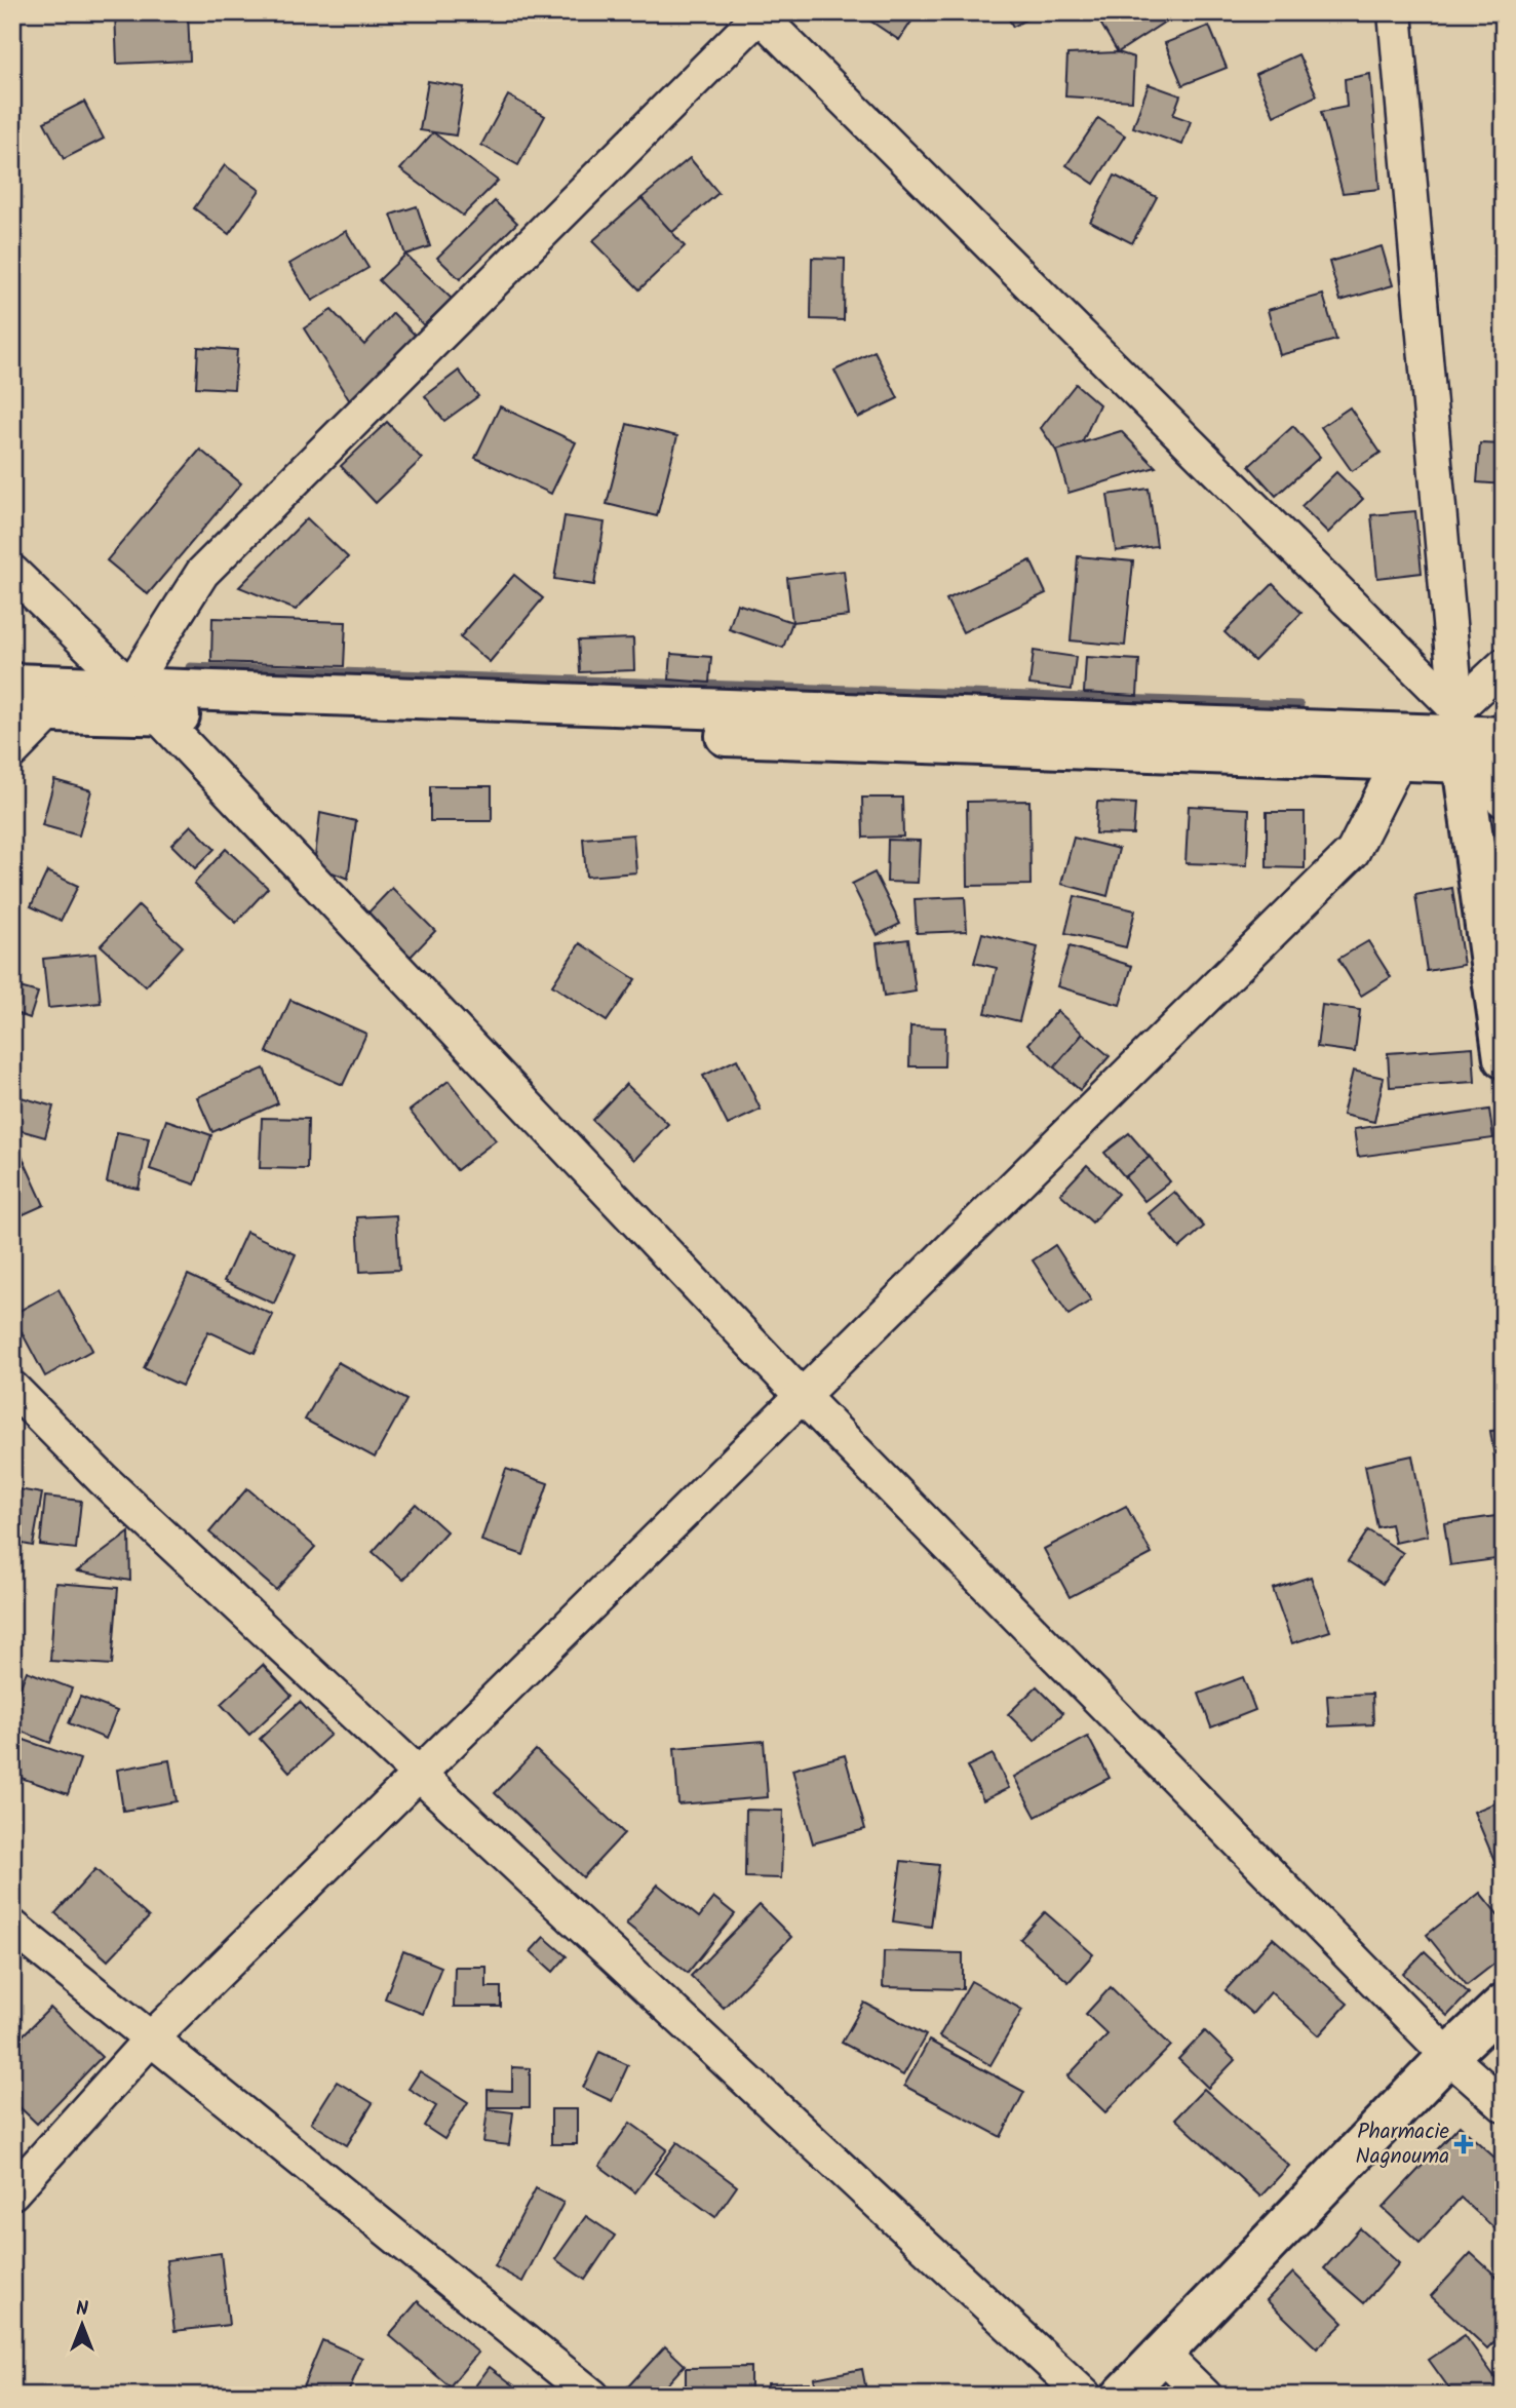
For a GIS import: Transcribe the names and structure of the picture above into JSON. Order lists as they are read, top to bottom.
{
  "places": {
    "health": ["Pharmacie Nagnouma"]
  },
  "north": "top"
}
